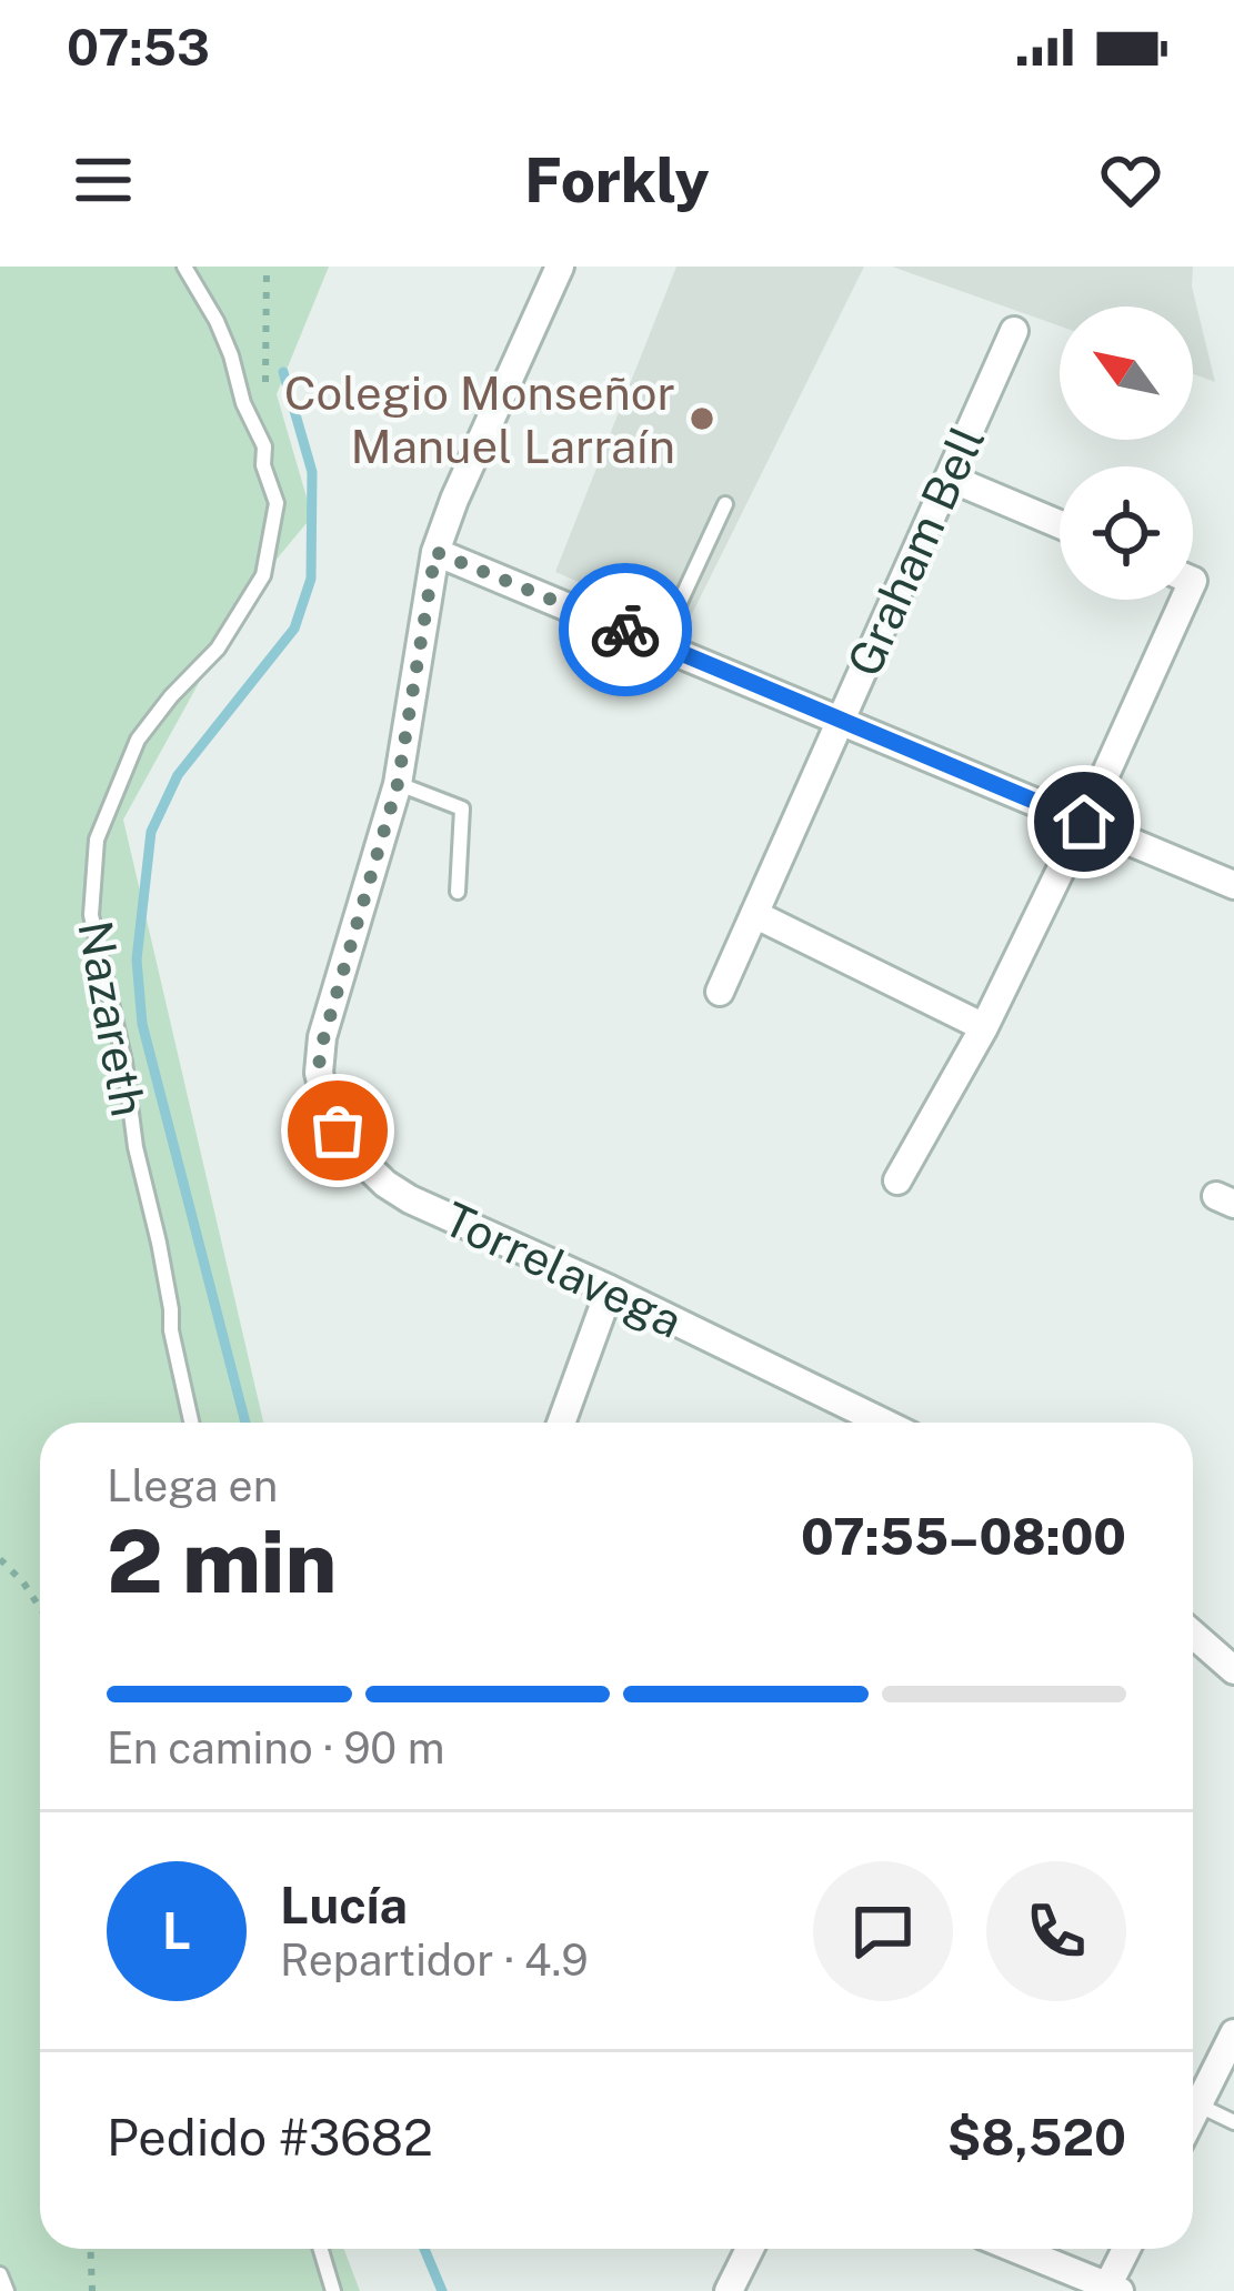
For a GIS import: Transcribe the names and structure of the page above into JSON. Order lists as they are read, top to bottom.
{
  "streets": {
    "street": ["Graham Bell", "Torrelavega"],
    "lane": ["Nazareth"]
  },
  "places": ["Colegio Monseñor Manuel Larraín"],
  "north": "top left",
  "page": {
    "status": "07:53",
    "header": "Forkly",
    "heading": ["2 min", "Llega en", "07:55–08:00"],
    "panel": [
      "Lucía",
      "Repartidor · 4.9",
      "Pedido #3682",
      "$8,520"
    ],
    "bar": "En camino · 90 m",
    "round": "L"
  }
}
